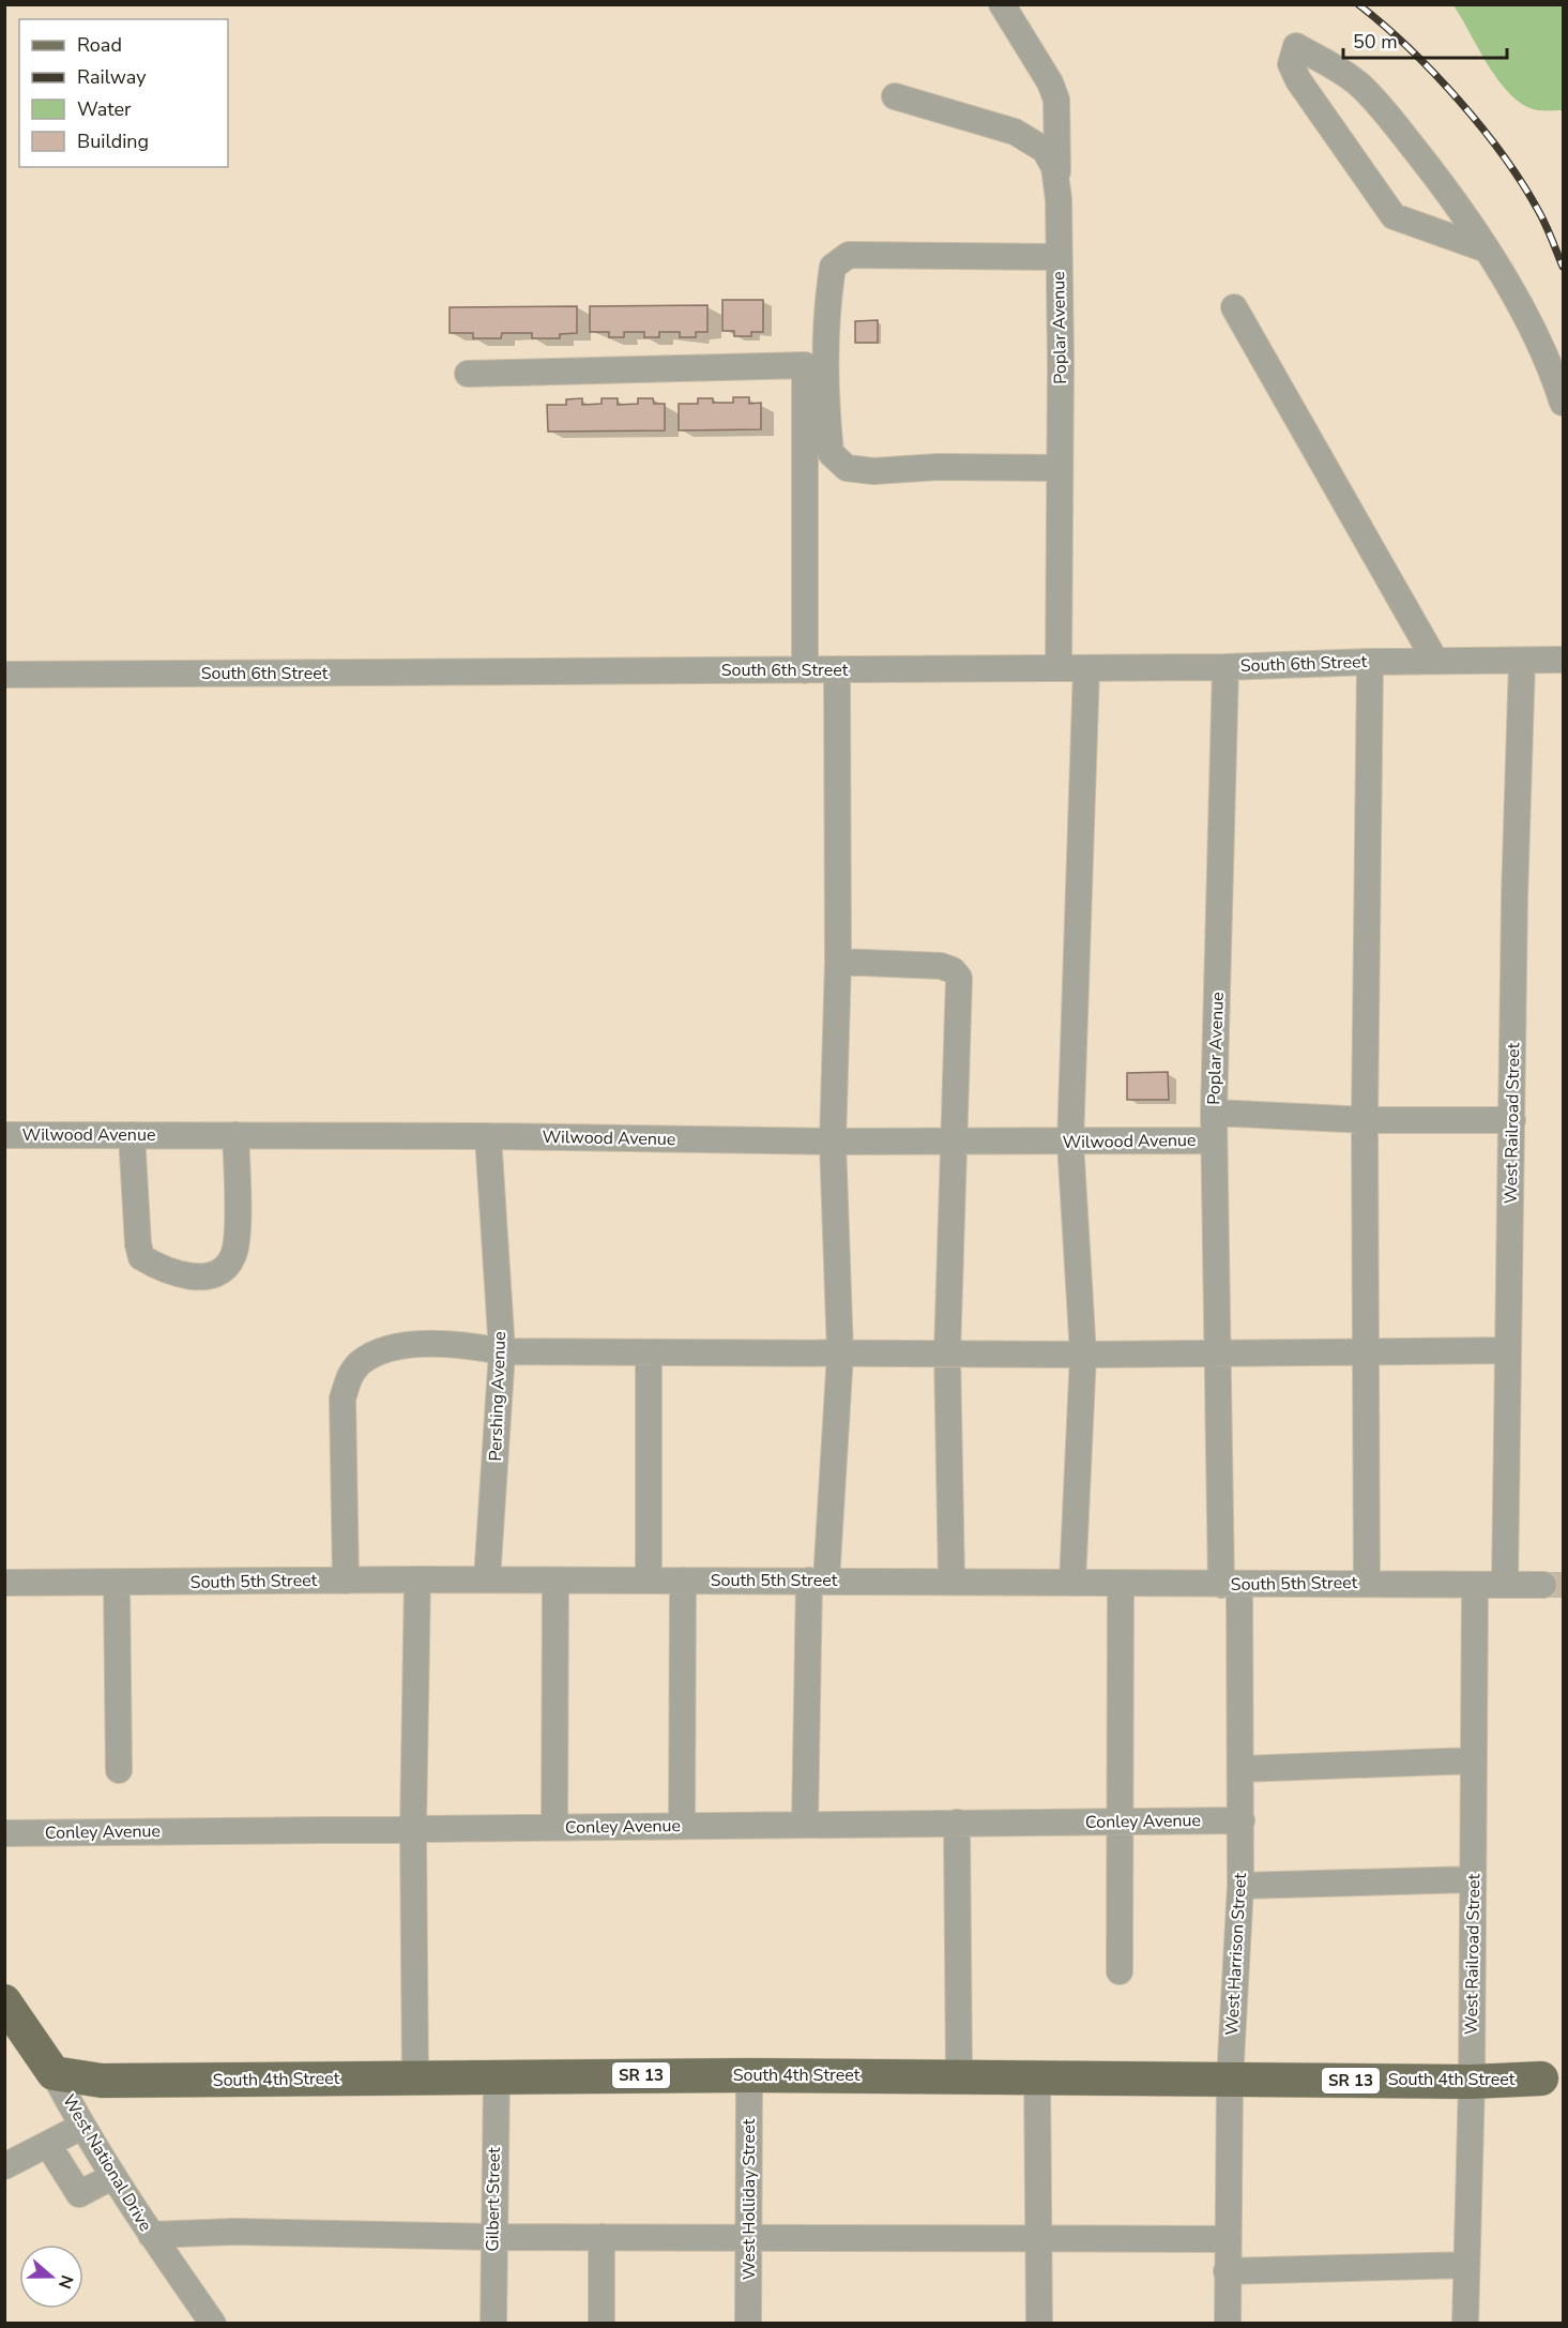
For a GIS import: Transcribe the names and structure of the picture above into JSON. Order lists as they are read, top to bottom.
{
  "streets": {
    "main road": ["SR 13", "South 4th Street", "West National Drive"],
    "street": [
      "Poplar Avenue",
      "South 6th Street",
      "West Railroad Street",
      "Wilwood Avenue",
      "Pershing Avenue",
      "South 5th Street",
      "Conley Avenue",
      "West Harrison Street",
      "Gilbert Street",
      "West Holliday Street"
    ]
  },
  "crossings": [
    ["Poplar Avenue", "South 6th Street"],
    ["Poplar Avenue", "Wilwood Avenue"],
    ["Poplar Avenue", "South 5th Street"],
    ["Poplar Avenue", "West Harrison Street"],
    ["South 6th Street", "West Railroad Street"],
    ["West Railroad Street", "South 5th Street"],
    ["West Railroad Street", "South 4th Street"],
    ["Wilwood Avenue", "Pershing Avenue"],
    ["Pershing Avenue", "South 5th Street"],
    ["South 5th Street", "West Harrison Street"],
    ["Conley Avenue", "West Harrison Street"],
    ["West Harrison Street", "South 4th Street"],
    ["South 4th Street", "West National Drive"],
    ["South 4th Street", "Gilbert Street"],
    ["South 4th Street", "West Holliday Street"]
  ],
  "legend": [
    "Road",
    "Railway",
    "Water",
    "Building"
  ],
  "scale_bar": "50 m",
  "north": "right"
}
